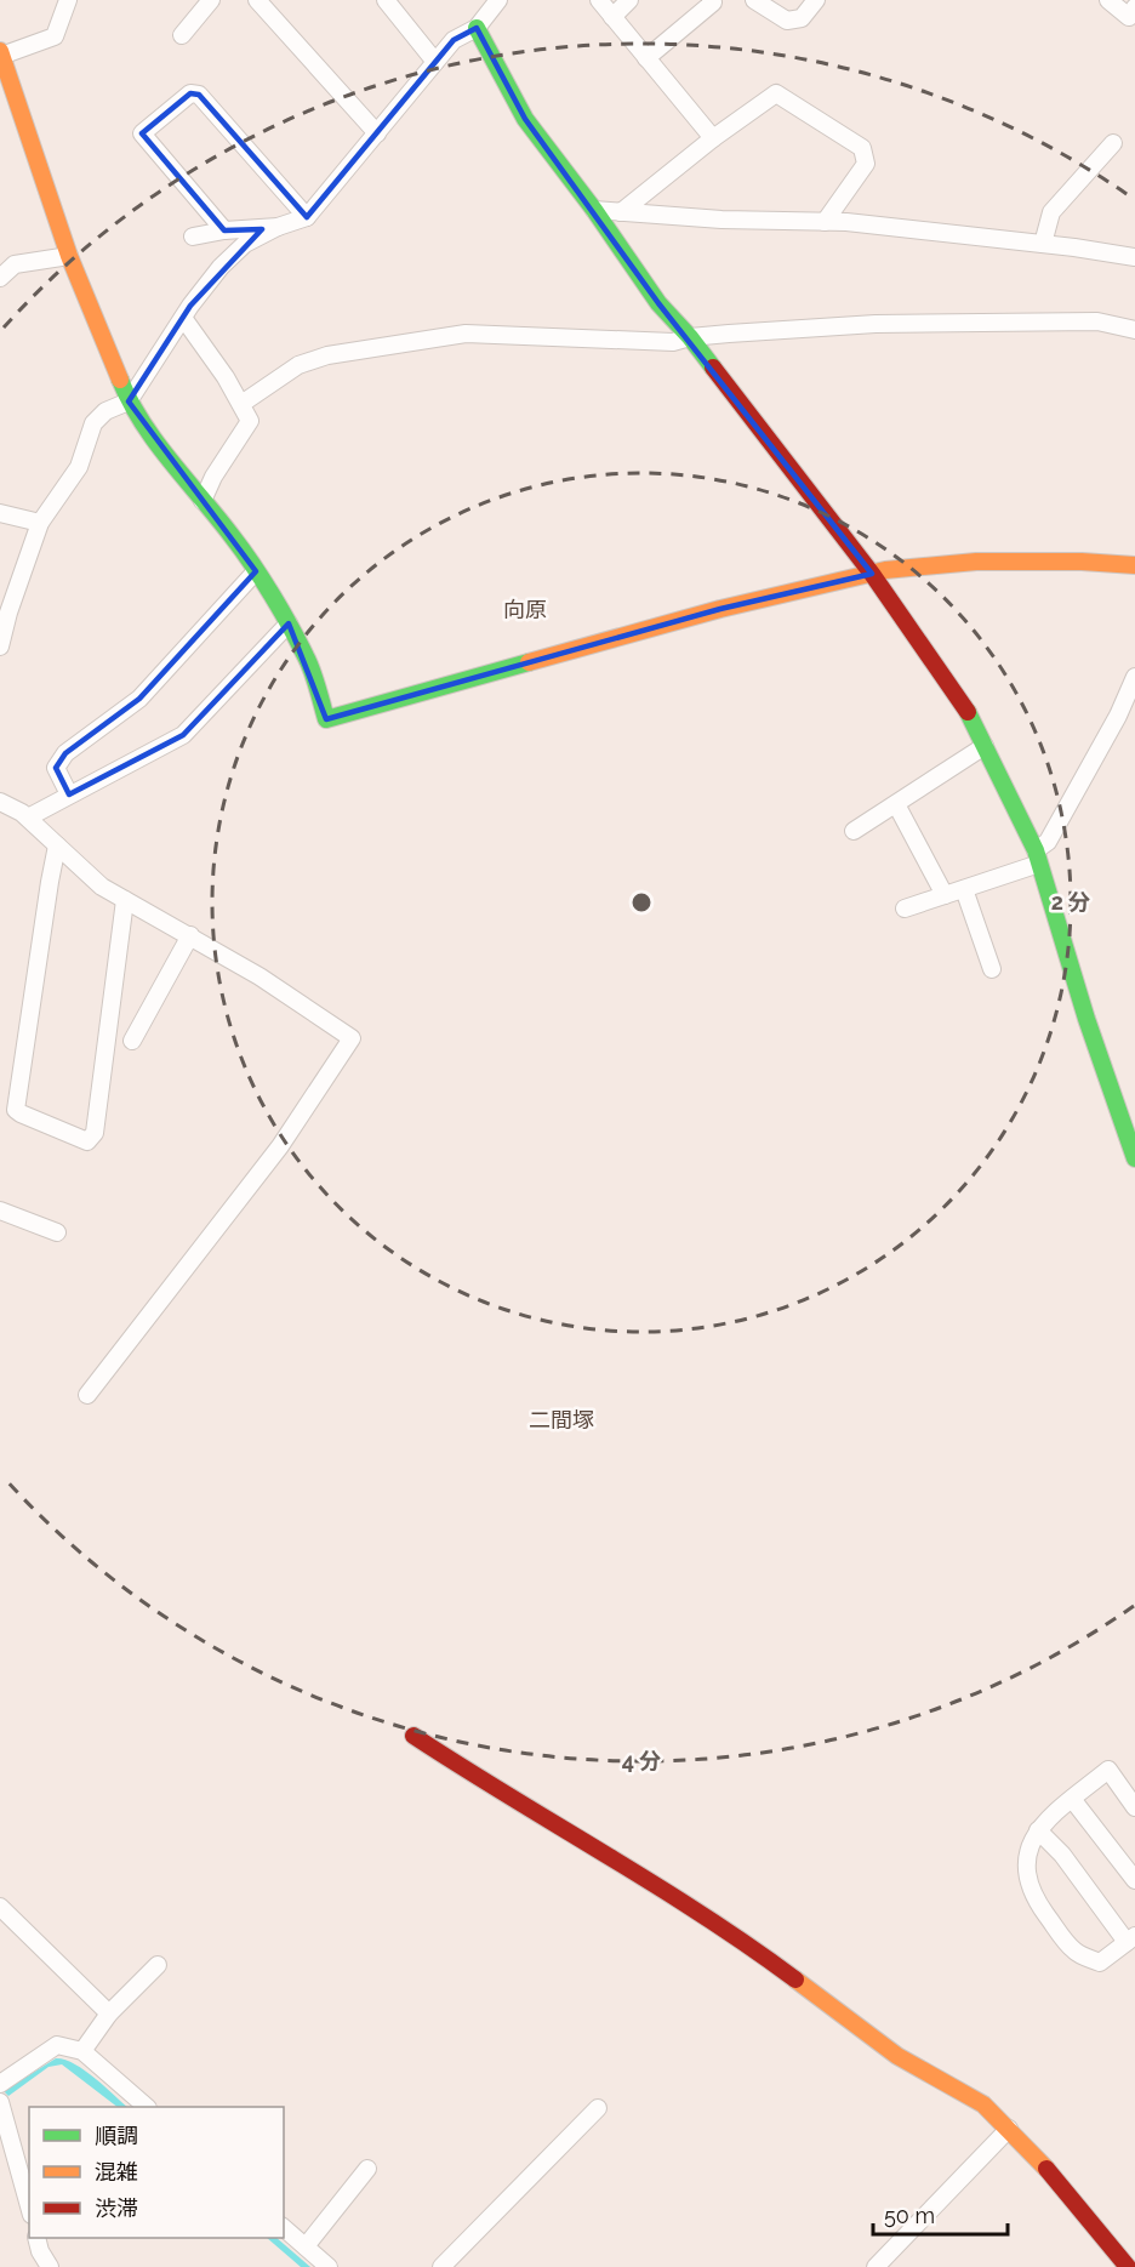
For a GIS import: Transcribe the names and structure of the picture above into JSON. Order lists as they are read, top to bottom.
{
  "districts": ["向原", "二間塚"],
  "legend": ["順調", "混雑", "渋滞"],
  "scale_bar": "50 m",
  "rings": ["2 分", "4 分"]
}
